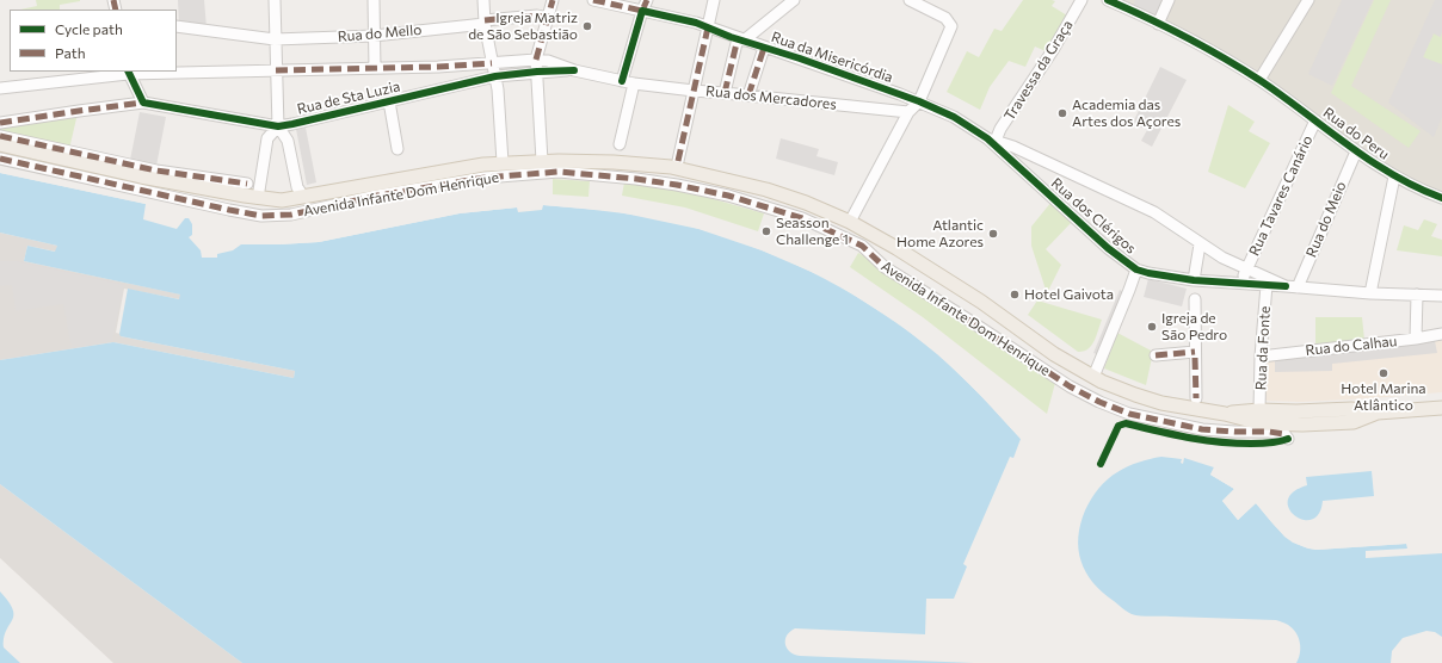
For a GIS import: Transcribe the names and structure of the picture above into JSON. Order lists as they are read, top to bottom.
{
  "streets": {
    "main road": ["Avenida Infante Dom Henrique"],
    "street": [
      "Rua do Mello",
      "Rua da Misericórdia",
      "Travessa da Graça",
      "Rua de Sta Luzia",
      "Rua dos Mercadores",
      "Rua do Peru",
      "Rua Tavares Canário",
      "Rua dos Clérigos",
      "Rua do Meio",
      "Rua do Calhau",
      "Rua da Fonte"
    ]
  },
  "crossings": [
    ["Rua da Misericórdia", "Travessa da Graça"],
    ["Rua da Misericórdia", "Rua dos Clérigos"],
    ["Travessa da Graça", "Rua dos Clérigos"],
    ["Rua de Sta Luzia", "Rua dos Mercadores"],
    ["Rua do Peru", "Rua Tavares Canário"],
    ["Rua do Peru", "Rua do Meio"],
    ["Avenida Infante Dom Henrique", "Rua da Fonte"],
    ["Rua Tavares Canário", "Rua dos Clérigos"],
    ["Rua dos Clérigos", "Rua da Fonte"],
    ["Rua do Calhau", "Rua da Fonte"]
  ],
  "places": [
    "Igreja Matriz de São Sebastião",
    "Academia das Artes dos Açores",
    "Seasson Challenge 1",
    "Atlantic Home Azores",
    "Hotel Gaivota",
    "Igreja de São Pedro",
    "Hotel Marina Atlântico"
  ],
  "legend": ["Cycle path", "Path"]
}
